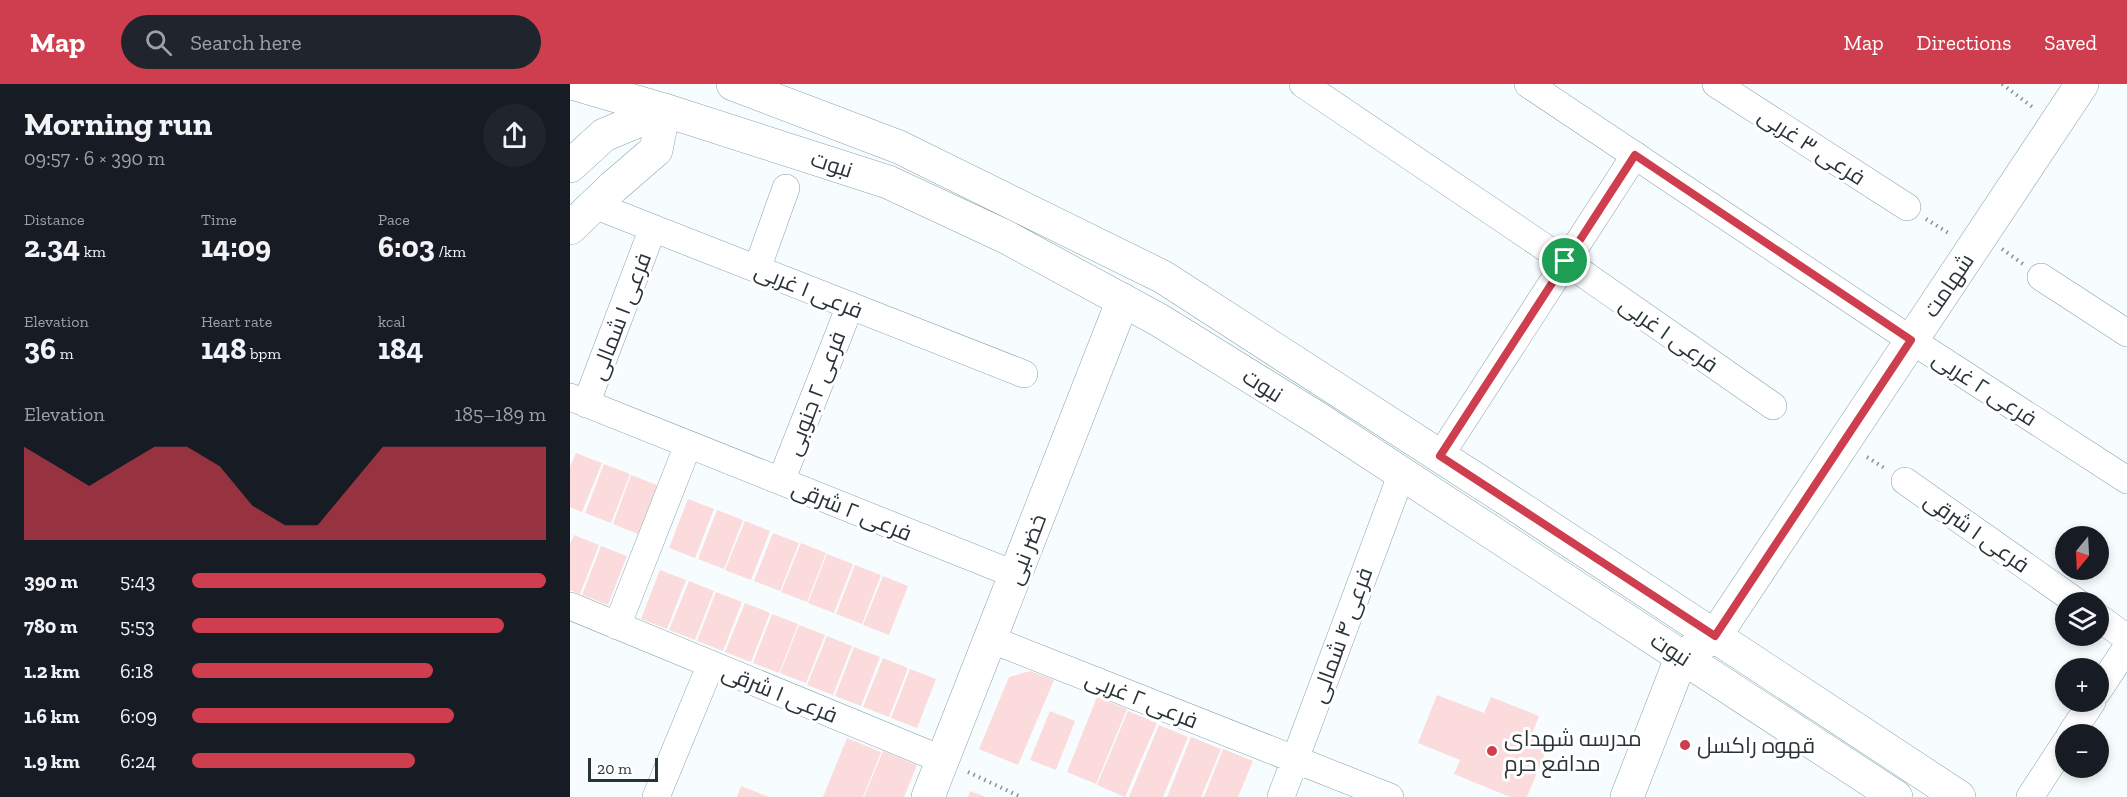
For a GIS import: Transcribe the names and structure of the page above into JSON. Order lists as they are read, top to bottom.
{
  "streets": {
    "main road": ["نبوت", "شهامت", "خضر نبی"],
    "street": [
      "فرعی ۳ غربی",
      "فرعی ۱ غربی",
      "فرعی ۱‍ شمالی",
      "فرعی ۲ غربی",
      "فرعی ۲ جنوبی",
      "فرعی ۲ شرقی",
      "فرعی ۱ شرقی",
      "فرعی ۴ شمالی"
    ]
  },
  "crossings": [
    ["نبوت", "شهامت"],
    ["نبوت", "خضر نبی"],
    ["نبوت", "فرعی ۴ شمالی"],
    ["شهامت", "فرعی ۲ غربی"],
    ["فرعی ۱ غربی", "فرعی ۱‍ شمالی"],
    ["فرعی ۱ غربی", "فرعی ۲ جنوبی"],
    ["فرعی ۲ غربی", "خضر نبی"],
    ["فرعی ۲ غربی", "فرعی ۴ شمالی"],
    ["فرعی ۲ جنوبی", "فرعی ۲ شرقی"],
    ["فرعی ۲ شرقی", "خضر نبی"],
    ["فرعی ۱ شرقی", "خضر نبی"]
  ],
  "places": ["قهوه راکسل", "مدرسه شهدای مدافع حرم"],
  "scale_bar": "20 m",
  "north": "bottom",
  "page": {
    "header": "Map",
    "search": "Search here",
    "nav": ["Map", "Directions", "Saved"],
    "heading": ["Morning run", "09:57 · 6 × 390 m"],
    "stats": [
      ["Distance", "2.34 km"],
      ["Time", "14:09"],
      ["Pace", "6:03 /km"],
      ["Elevation", "36 m"],
      ["Heart rate", "148 bpm"],
      ["kcal", "184"]
    ],
    "chart": ["Elevation", "185–189 m"],
    "map_buttons": ["+", "−"],
    "list": [
      {
        "name": "390 m",
        "note": "5:43"
      },
      {
        "name": "780 m",
        "note": "5:53"
      },
      {
        "name": "1.2 km",
        "note": "6:18"
      },
      {
        "name": "1.6 km",
        "note": "6:09"
      },
      {
        "name": "1.9 km",
        "note": "6:24"
      }
    ],
    "scale": "20 m"
  }
}
